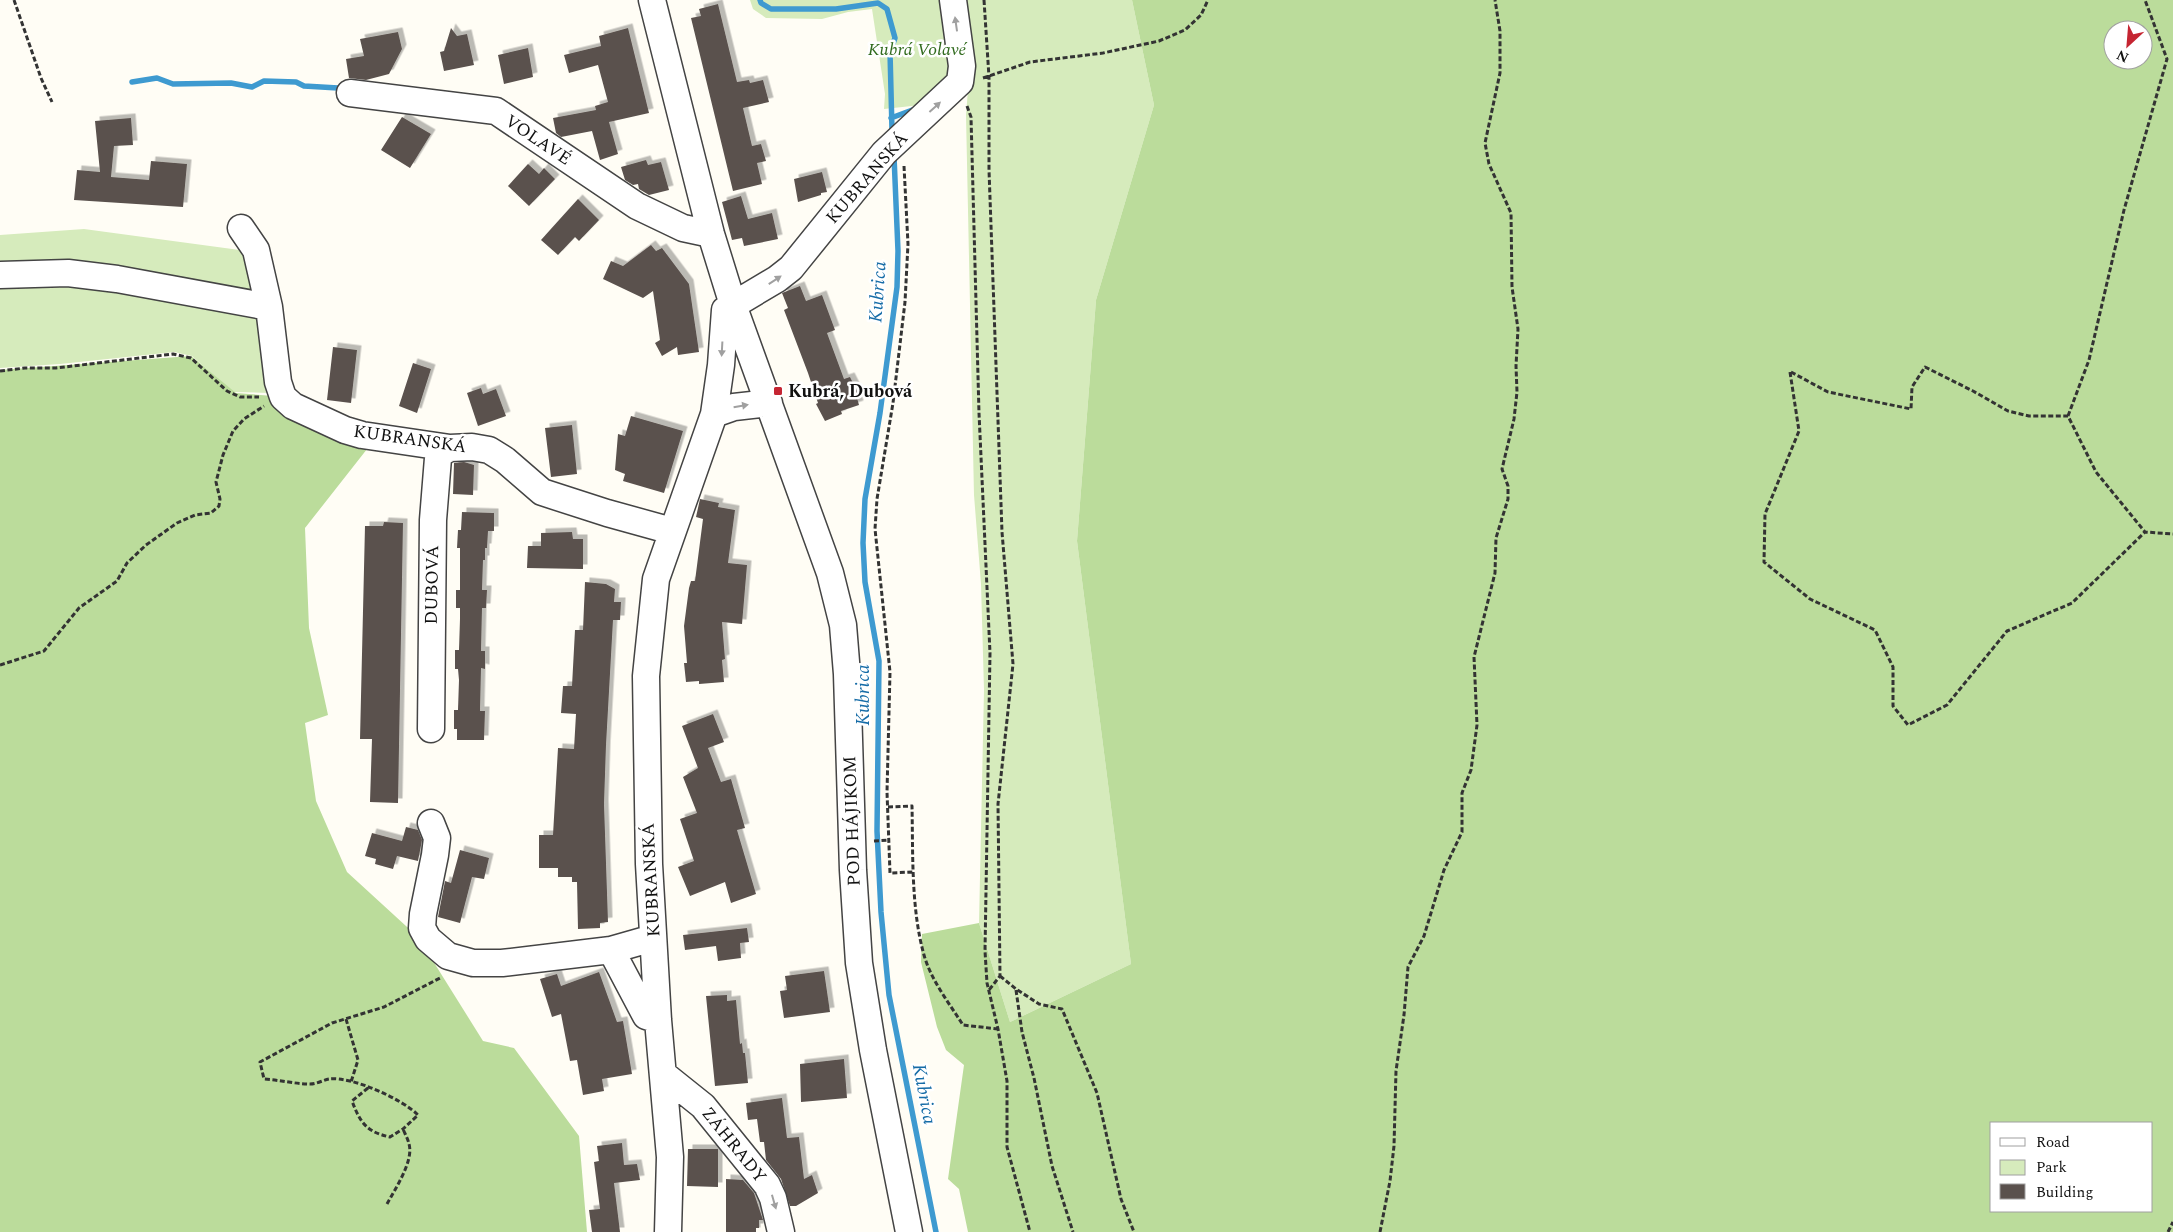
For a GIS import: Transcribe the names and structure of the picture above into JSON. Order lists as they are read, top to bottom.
{
  "streets": {
    "street": [
      "VOLAVÉ",
      "KUBRANSKÁ",
      "DUBOVÁ",
      "POD HÁJIKOM",
      "ZÁHRADY"
    ]
  },
  "crossings": [
    ["KUBRANSKÁ", "DUBOVÁ"],
    ["KUBRANSKÁ", "POD HÁJIKOM"],
    ["KUBRANSKÁ", "ZÁHRADY"]
  ],
  "one_way": ["ZÁHRADY"],
  "water": ["Kubrica"],
  "parks": ["Kubrá Volavé"],
  "places": {
    "transit": ["Kubrá, Dubová"]
  },
  "legend": ["Road", "Park", "Building"],
  "north": "bottom left"
}
